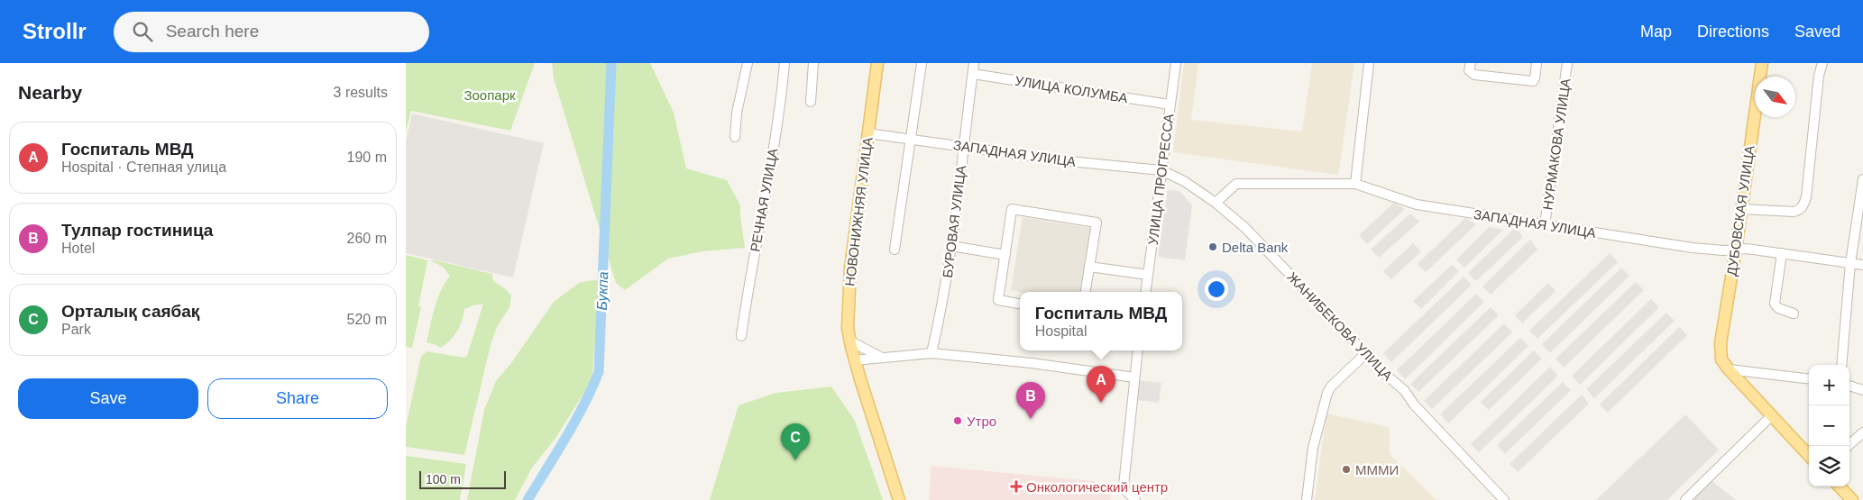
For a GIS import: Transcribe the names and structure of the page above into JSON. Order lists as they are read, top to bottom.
{
  "streets": {
    "main road": ["ДУБОВСКАЯ УЛИЦА", "НОВОНИЖНЯЯ УЛИЦА"],
    "street": [
      "УЛИЦА КОЛУМБА",
      "НУРМАКОВА УЛИЦА",
      "ЗАПАДНАЯ УЛИЦА",
      "УЛИЦА ПРОГРЕССА",
      "РЕЧНАЯ УЛИЦА",
      "БУРОВАЯ УЛИЦА",
      "ЖАНИБЕКОВА УЛИЦА"
    ]
  },
  "crossings": [
    ["УЛИЦА КОЛУМБА", "УЛИЦА ПРОГРЕССА"],
    ["УЛИЦА КОЛУМБА", "БУРОВАЯ УЛИЦА"],
    ["НУРМАКОВА УЛИЦА", "ЗАПАДНАЯ УЛИЦА"],
    ["ЗАПАДНАЯ УЛИЦА", "УЛИЦА ПРОГРЕССА"],
    ["ЗАПАДНАЯ УЛИЦА", "ДУБОВСКАЯ УЛИЦА"],
    ["ЗАПАДНАЯ УЛИЦА", "НОВОНИЖНЯЯ УЛИЦА"],
    ["ЗАПАДНАЯ УЛИЦА", "БУРОВАЯ УЛИЦА"],
    ["ЗАПАДНАЯ УЛИЦА", "ЖАНИБЕКОВА УЛИЦА"],
    ["УЛИЦА ПРОГРЕССА", "ЖАНИБЕКОВА УЛИЦА"]
  ],
  "water": ["Букпа"],
  "parks": ["Зоопарк"],
  "places": {
    "other": ["Delta Bank", "Утро", "МММИ"],
    "health": ["Онкологический центр"]
  },
  "scale_bar": "100 m",
  "north": "bottom right",
  "page": {
    "header": "Strollr",
    "search": "Search here",
    "nav": ["Map", "Directions", "Saved"],
    "heading": ["Nearby", "3 results"],
    "list": [
      {
        "mark": "A",
        "name": "Госпиталь МВД",
        "note": "Hospital · Степная улица",
        "value": "190 m"
      },
      {
        "mark": "B",
        "name": "Тулпар гостиница",
        "note": "Hotel",
        "value": "260 m"
      },
      {
        "mark": "C",
        "name": "Орталық саябақ",
        "note": "Park",
        "value": "520 m"
      }
    ],
    "popup": ["Госпиталь МВД", "Hospital"],
    "buttons": ["Save", "Share"],
    "map_buttons": ["+", "−"],
    "pins": ["A", "B", "C"],
    "scale": "100 m"
  }
}
